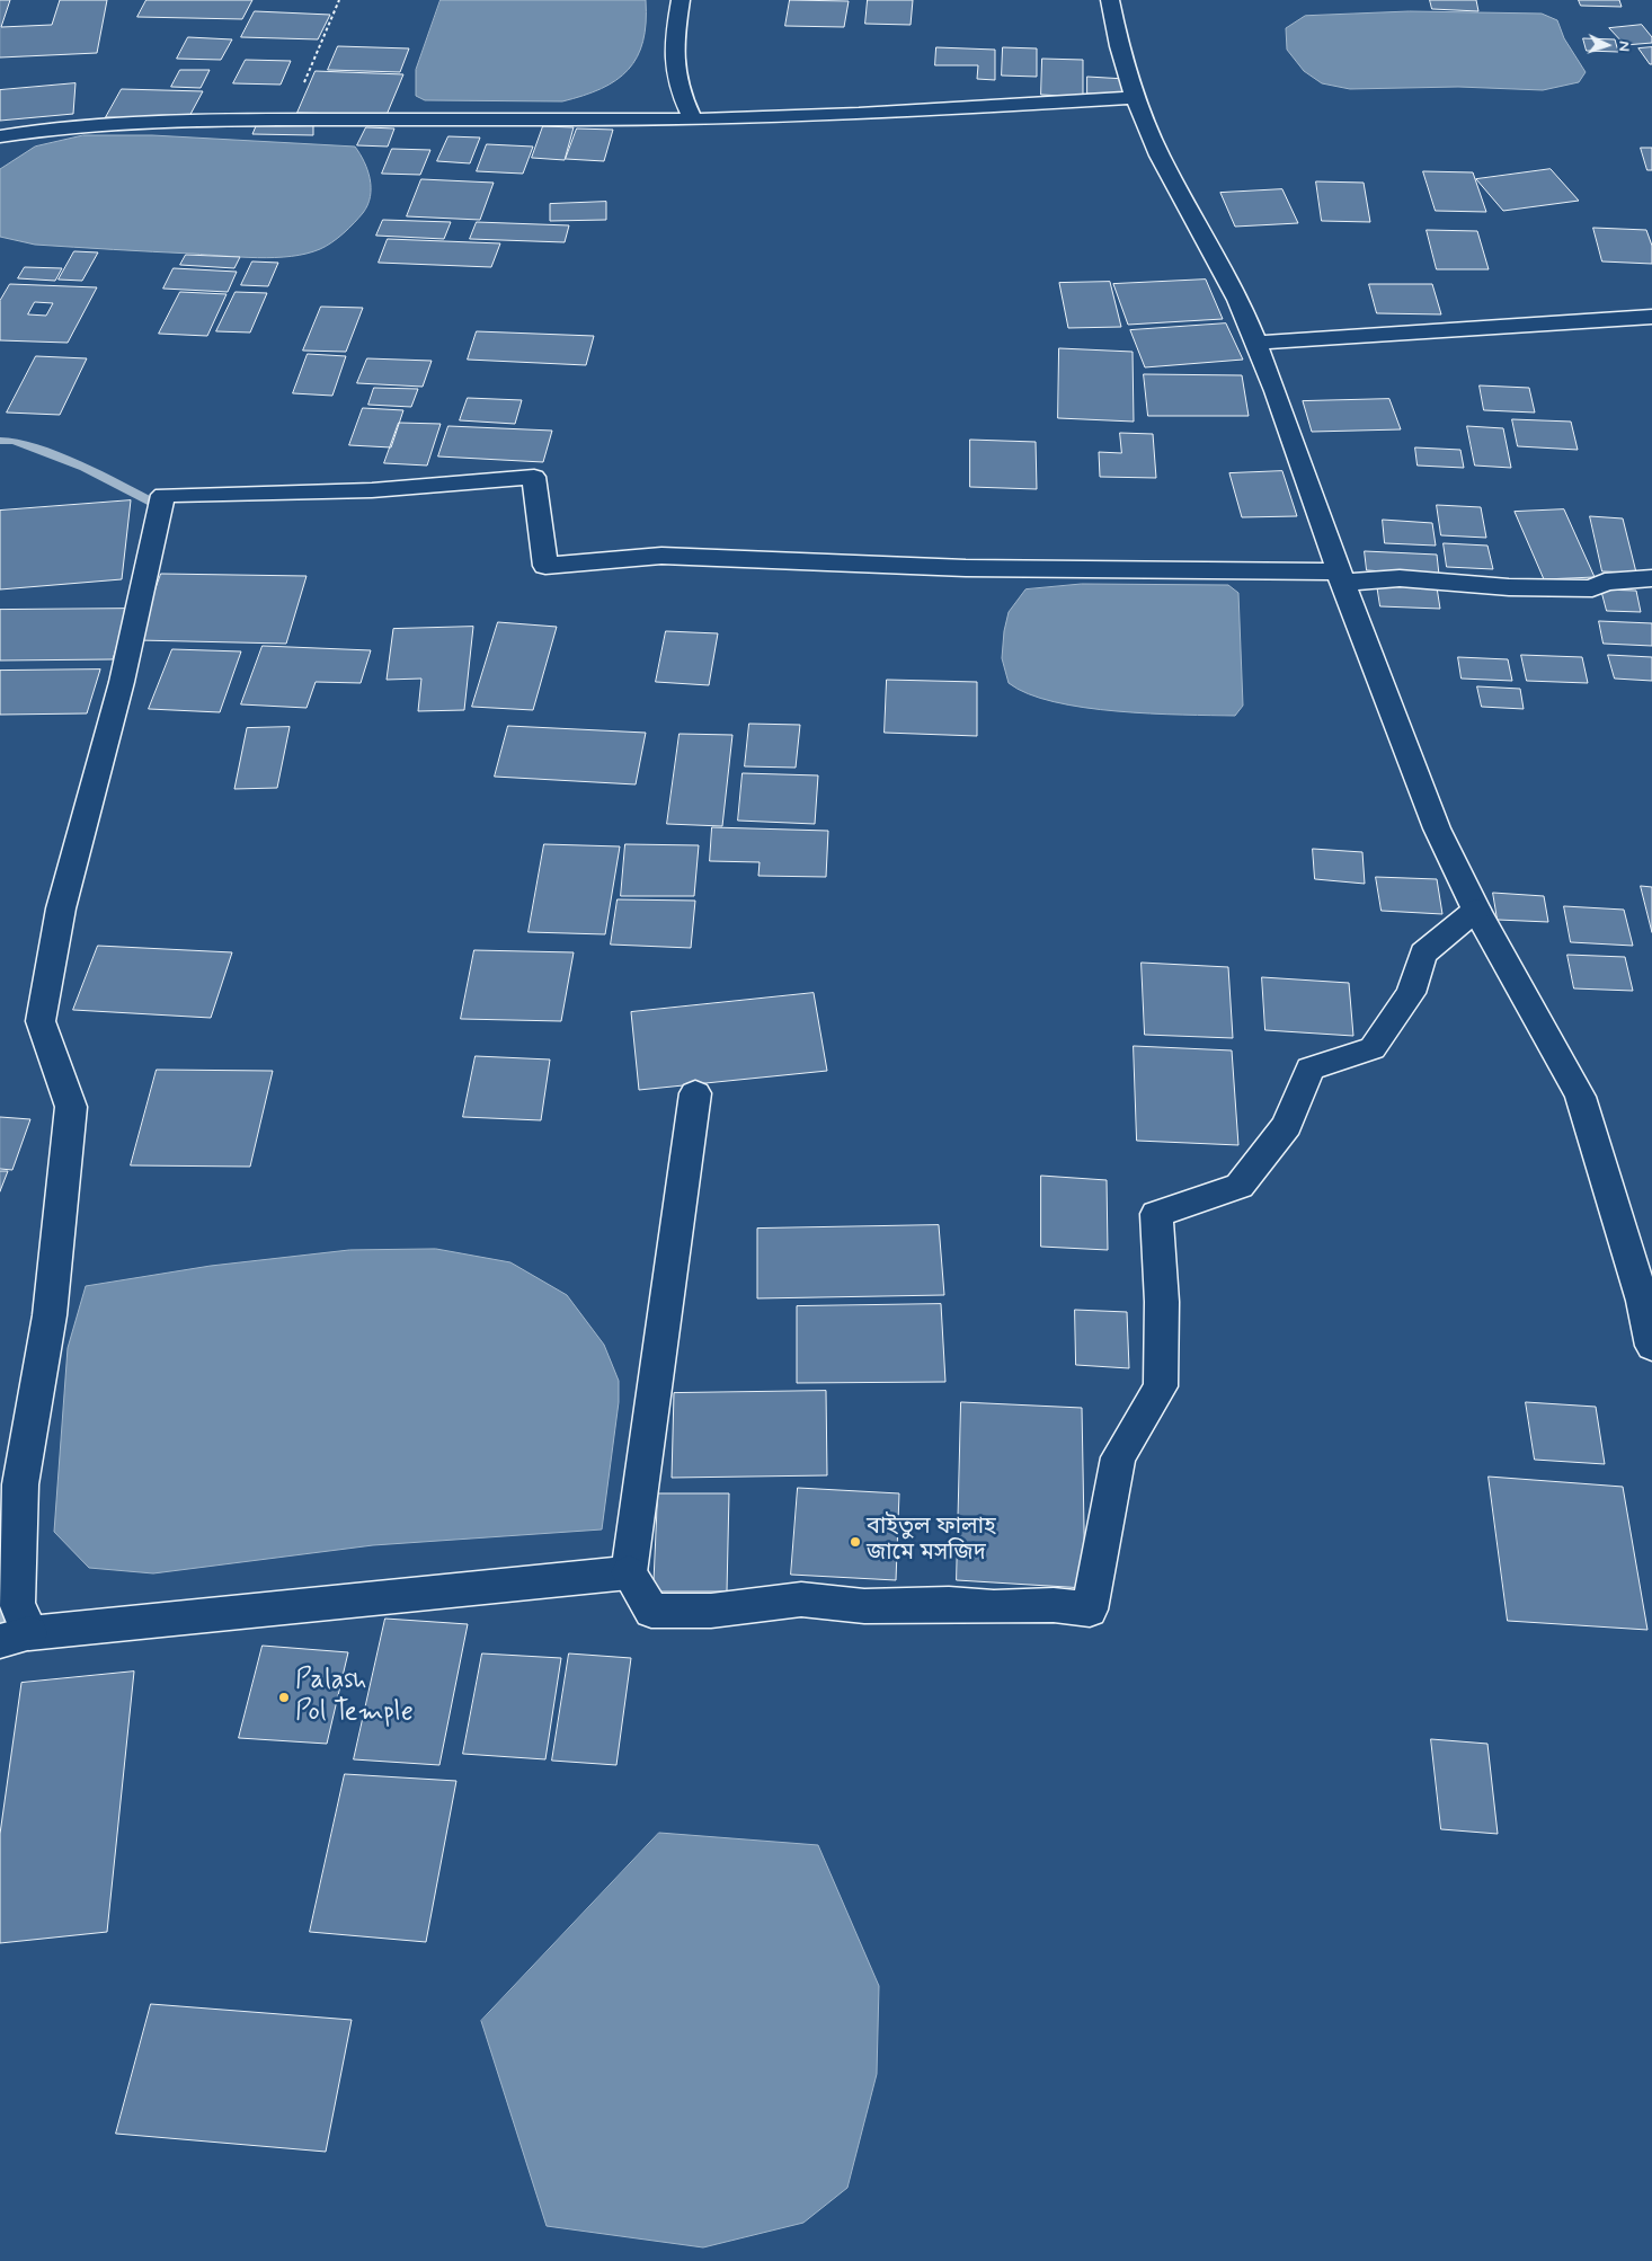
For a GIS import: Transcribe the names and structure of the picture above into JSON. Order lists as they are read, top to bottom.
{
  "places": ["বাইতুল ফালাহ জামে মসজিদ", "Palash Pol Temple"],
  "north": "right"
}
